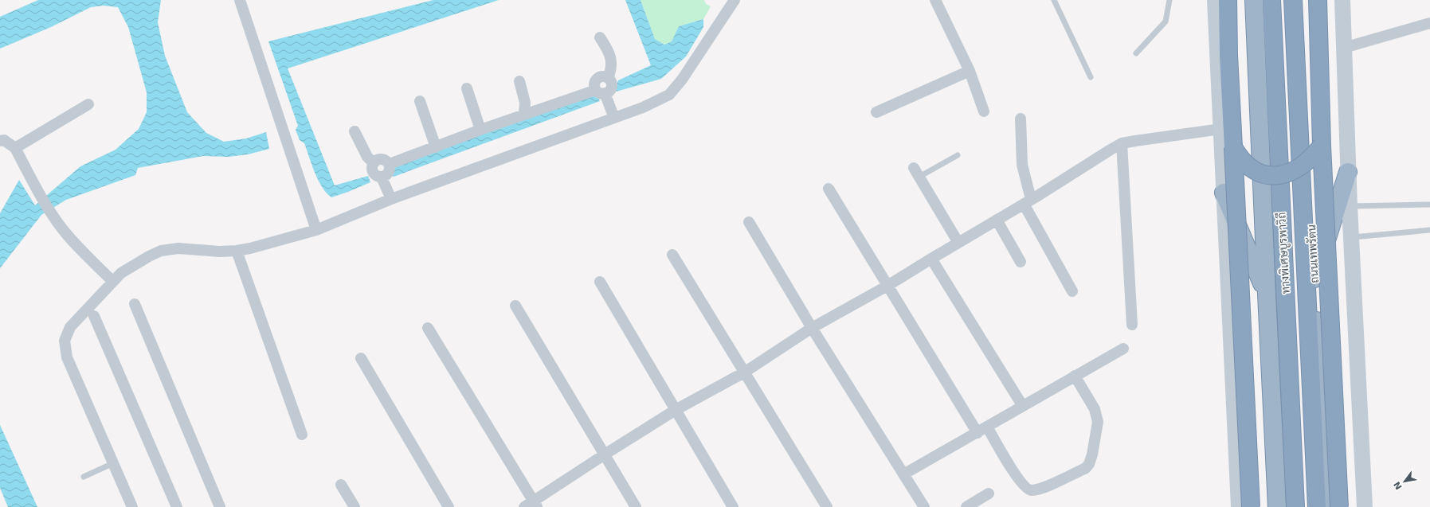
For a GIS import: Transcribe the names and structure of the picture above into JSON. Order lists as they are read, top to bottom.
{
  "streets": {
    "highway": ["ทางพิเศษบูรพาวิถี", "ถนนเทพรัตน"]
  },
  "north": "bottom left"
}
